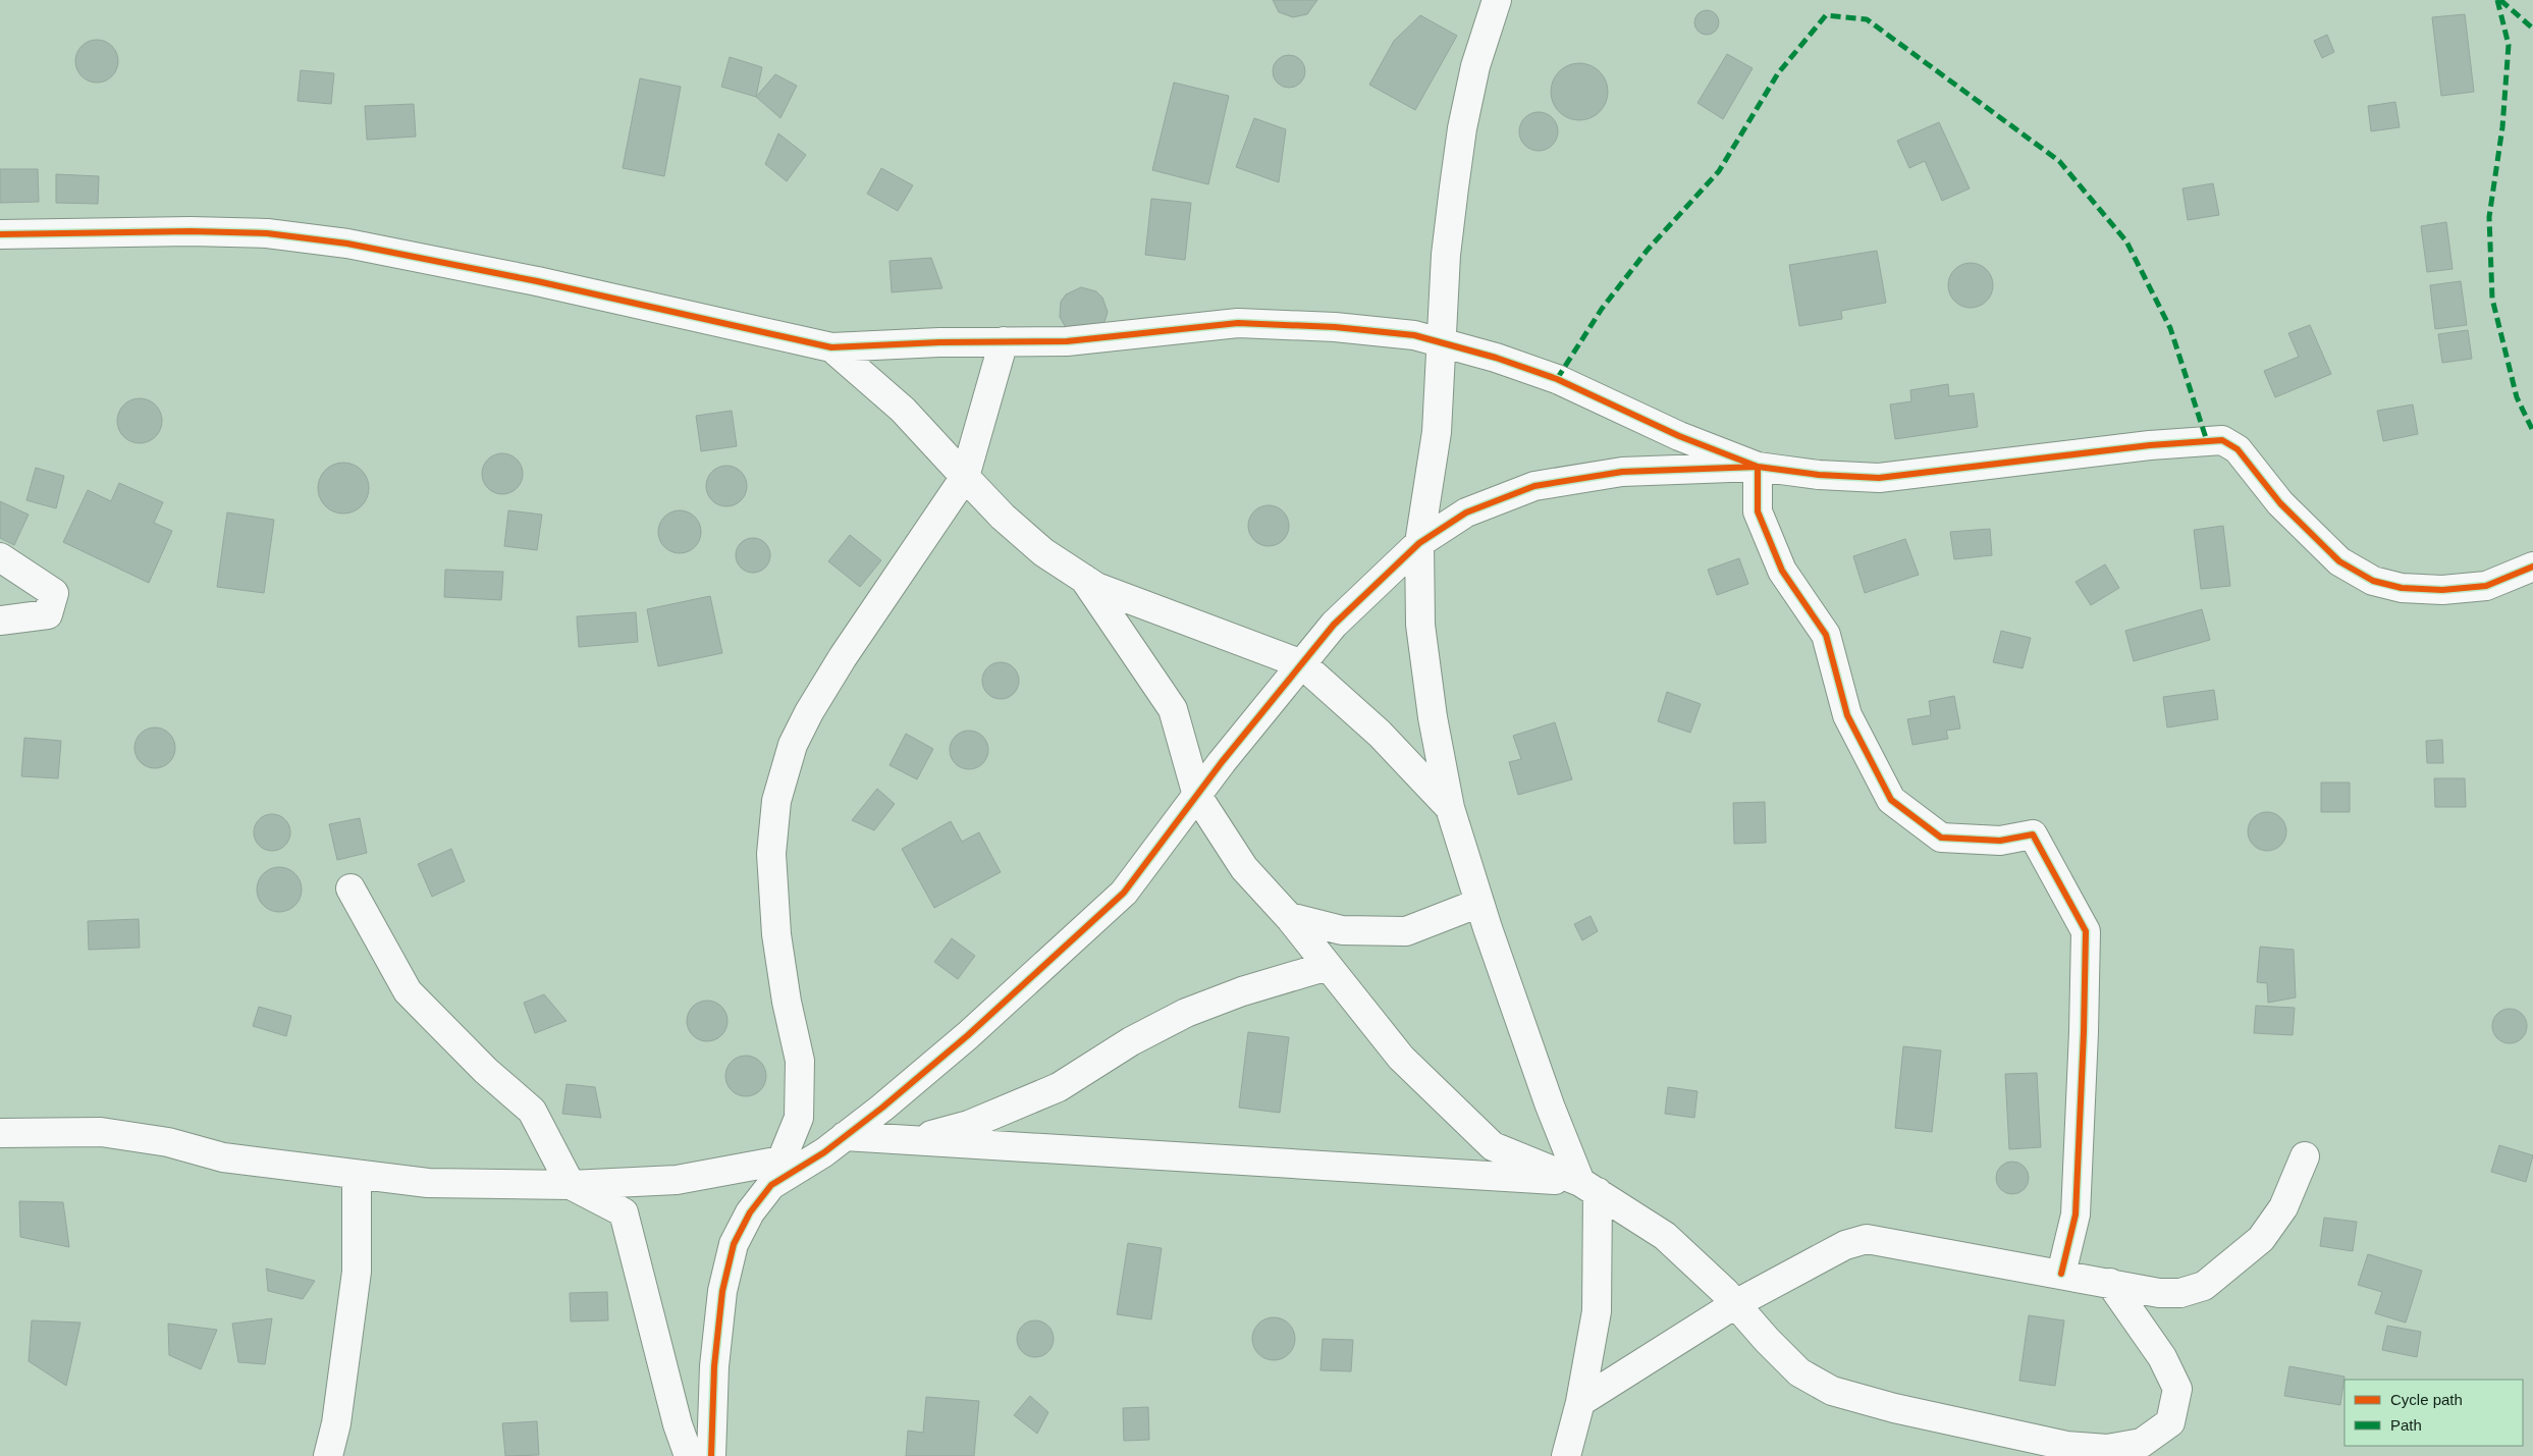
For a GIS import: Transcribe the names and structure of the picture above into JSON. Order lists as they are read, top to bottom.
{
  "legend": ["Cycle path", "Path"]
}
